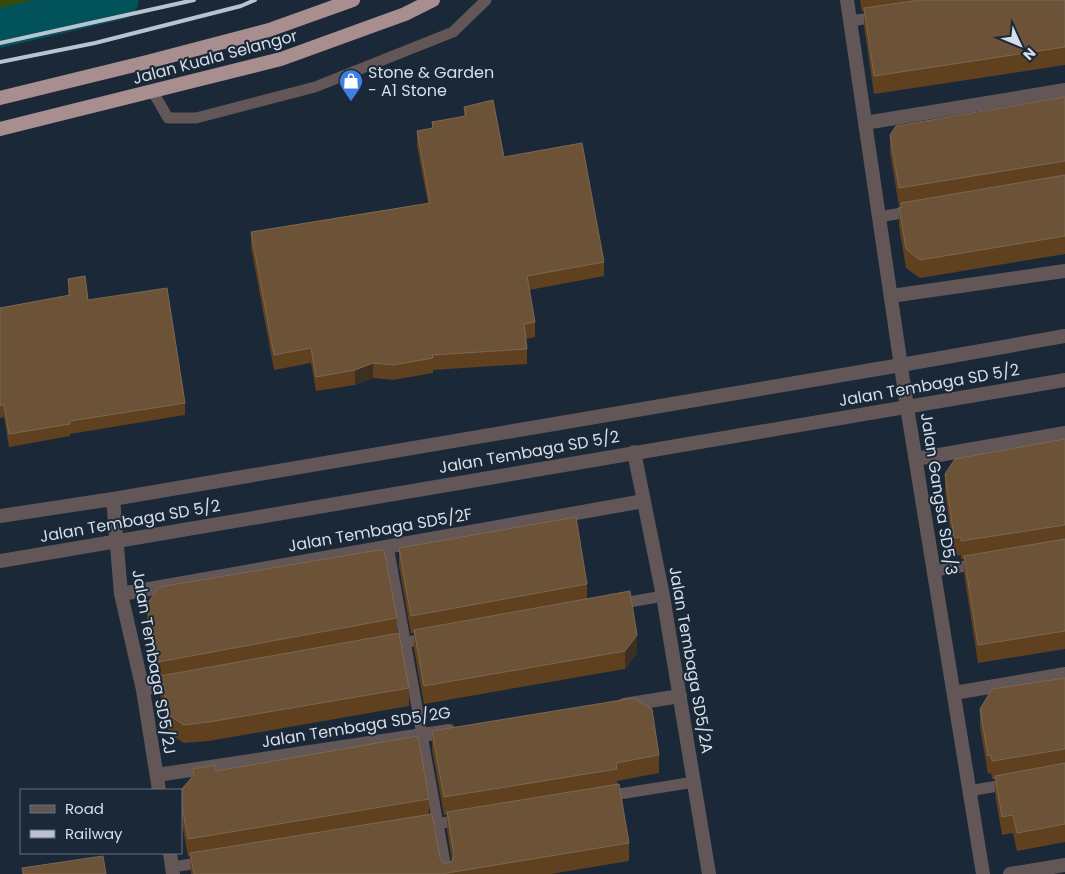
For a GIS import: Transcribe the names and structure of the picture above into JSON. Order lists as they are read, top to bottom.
{
  "streets": {
    "highway": ["Jalan Kuala Selangor"],
    "street": [
      "Jalan Tembaga SD 5/2",
      "Jalan Gangsa SD5/3",
      "Jalan Tembaga SD5/2F",
      "Jalan Tembaga SD5/2A",
      "Jalan Tembaga SD5/2J",
      "Jalan Tembaga SD5/2G"
    ]
  },
  "crossings": [
    ["Jalan Tembaga SD 5/2", "Jalan Gangsa SD5/3"],
    ["Jalan Tembaga SD 5/2", "Jalan Tembaga SD5/2A"],
    ["Jalan Tembaga SD 5/2", "Jalan Tembaga SD5/2J"],
    ["Jalan Tembaga SD5/2F", "Jalan Tembaga SD5/2A"],
    ["Jalan Tembaga SD5/2F", "Jalan Tembaga SD5/2J"],
    ["Jalan Tembaga SD5/2J", "Jalan Tembaga SD5/2G"]
  ],
  "places": {
    "shop": ["Stone & Garden - A1 Stone"]
  },
  "legend": ["Road", "Railway"],
  "north": "bottom right"
}
